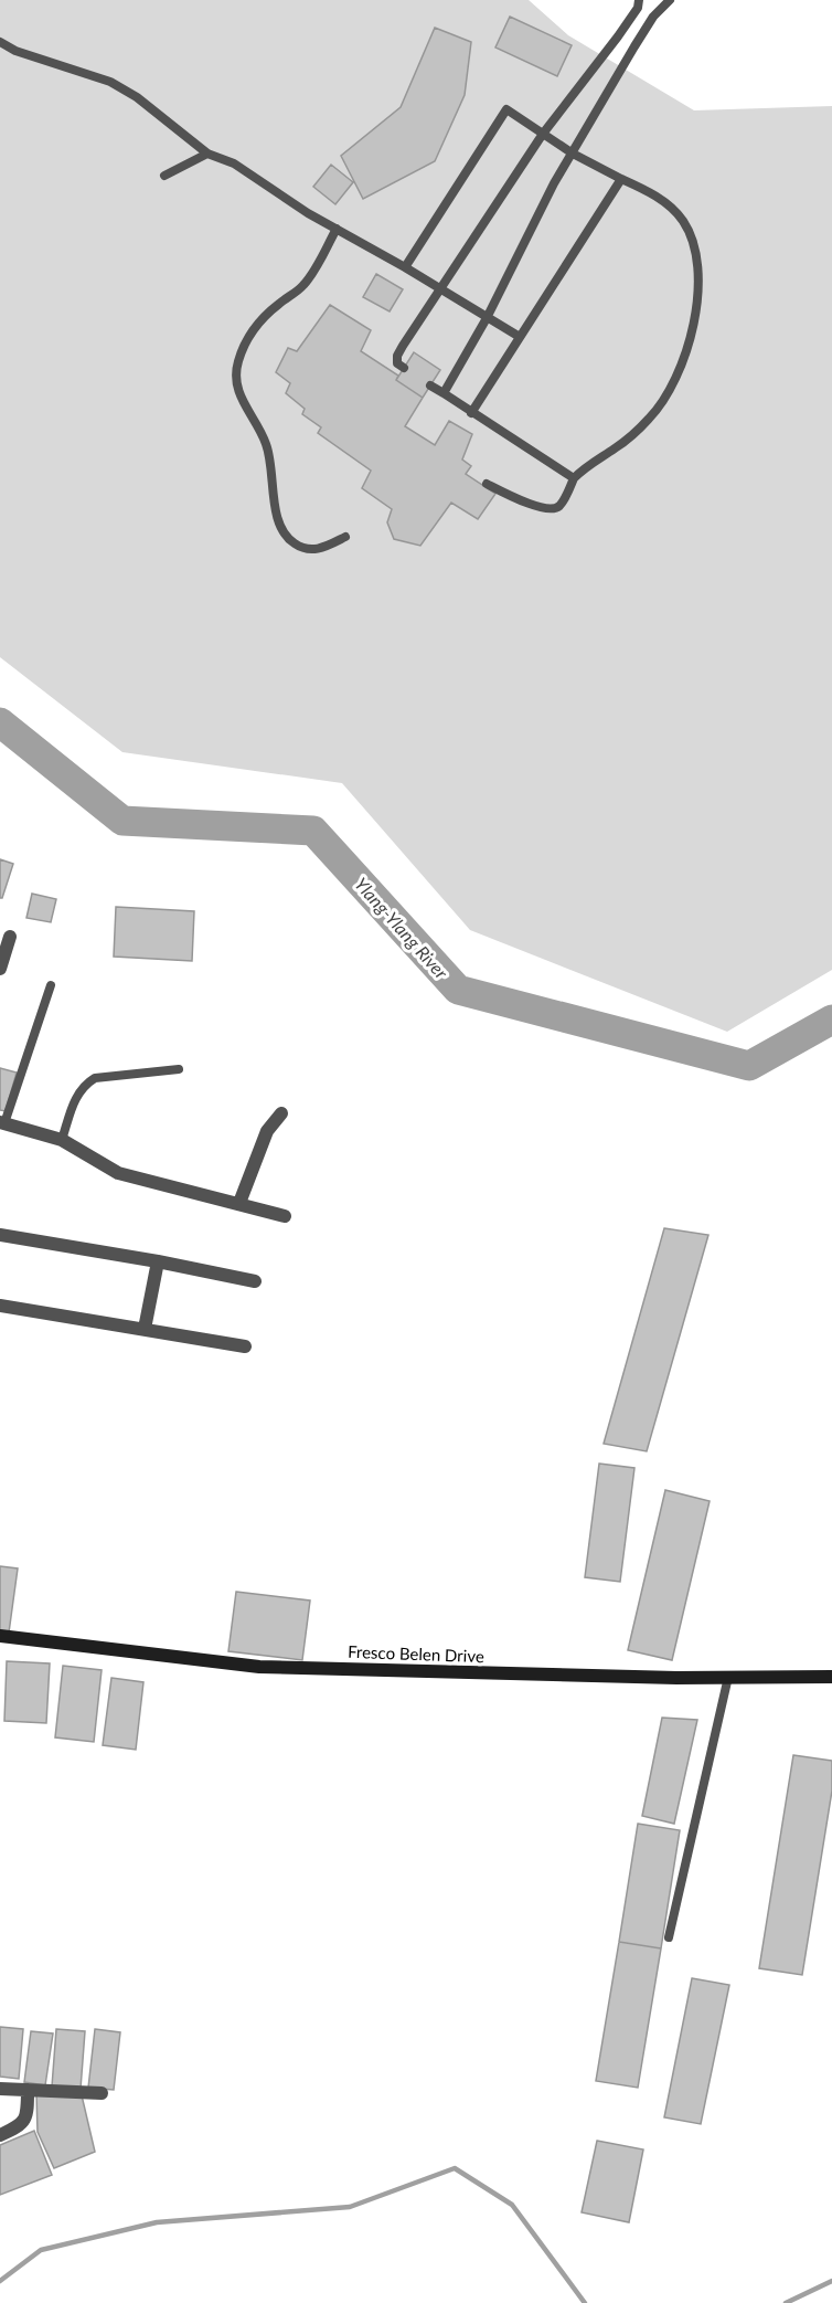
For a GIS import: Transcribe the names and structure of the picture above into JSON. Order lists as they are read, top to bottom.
{
  "streets": {
    "street": ["Fresco Belen Drive"]
  },
  "water": ["Ylang-Ylang River"]
}
